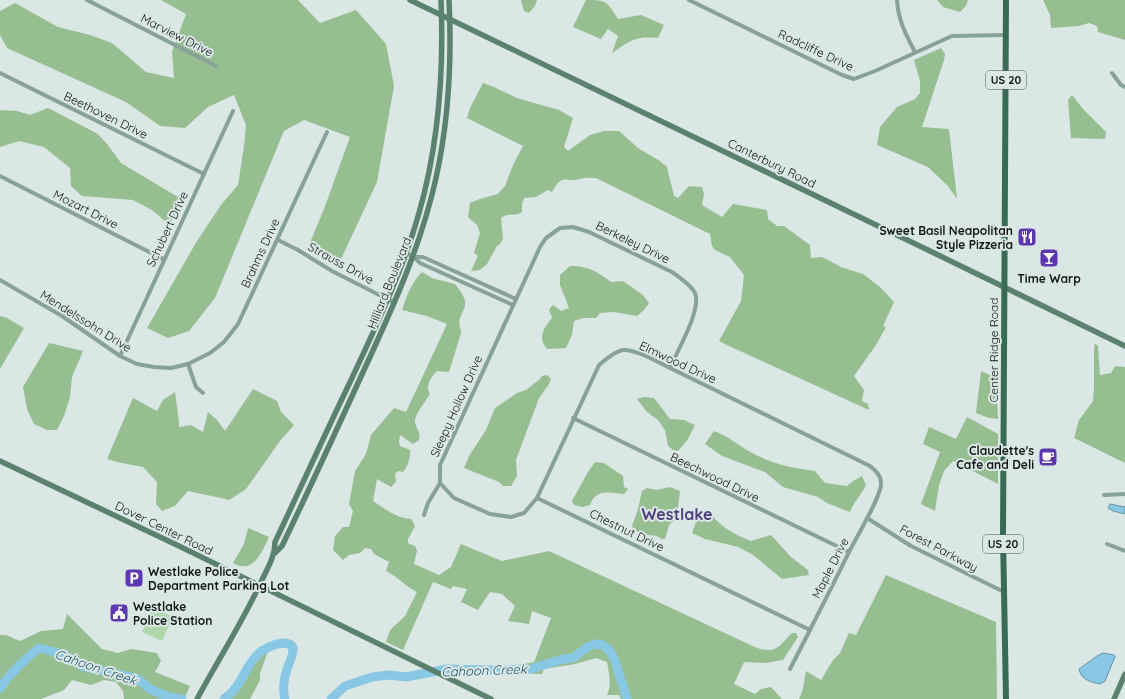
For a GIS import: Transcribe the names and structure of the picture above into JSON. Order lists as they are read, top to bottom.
{
  "streets": {
    "main road": ["US 20", "Center Ridge Road"],
    "street": [
      "Marview Drive",
      "Radcliffe Drive",
      "Beethoven Drive",
      "Canterbury Road",
      "Mozart Drive",
      "Schubert Drive",
      "Berkeley Drive",
      "Brahms Drive",
      "Strauss Drive",
      "Hilliard Boulevard",
      "Mendelssohn Drive",
      "Elmwood Drive",
      "Sleepy Hollow Drive",
      "Beechwood Drive",
      "Dover Center Road",
      "Chestnut Drive",
      "Forest Parkway",
      "Maple Drive"
    ]
  },
  "crossings": [
    ["Radcliffe Drive", "Center Ridge Road"],
    ["Beethoven Drive", "Schubert Drive"],
    ["Canterbury Road", "Hilliard Boulevard"],
    ["Canterbury Road", "Center Ridge Road"],
    ["Mozart Drive", "Schubert Drive"],
    ["Schubert Drive", "Mendelssohn Drive"],
    ["Berkeley Drive", "Elmwood Drive"],
    ["Berkeley Drive", "Sleepy Hollow Drive"],
    ["Brahms Drive", "Strauss Drive"],
    ["Brahms Drive", "Mendelssohn Drive"],
    ["Strauss Drive", "Hilliard Boulevard"],
    ["Hilliard Boulevard", "Dover Center Road"],
    ["Center Ridge Road", "Forest Parkway"],
    ["Elmwood Drive", "Beechwood Drive"],
    ["Elmwood Drive", "Chestnut Drive"],
    ["Elmwood Drive", "Maple Drive"],
    ["Beechwood Drive", "Maple Drive"],
    ["Chestnut Drive", "Maple Drive"],
    ["Forest Parkway", "Maple Drive"]
  ],
  "districts": ["Westlake"],
  "water": ["Cahoon Creek"],
  "places": {
    "restaurant": ["Sweet Basil Neapolitan Style Pizzeria"],
    "bar": ["Time Warp"],
    "cafe": ["Claudette's Cafe and Deli"],
    "parking": ["Westlake Police Department Parking Lot"],
    "public building": ["Westlake Police Station"]
  }
}
